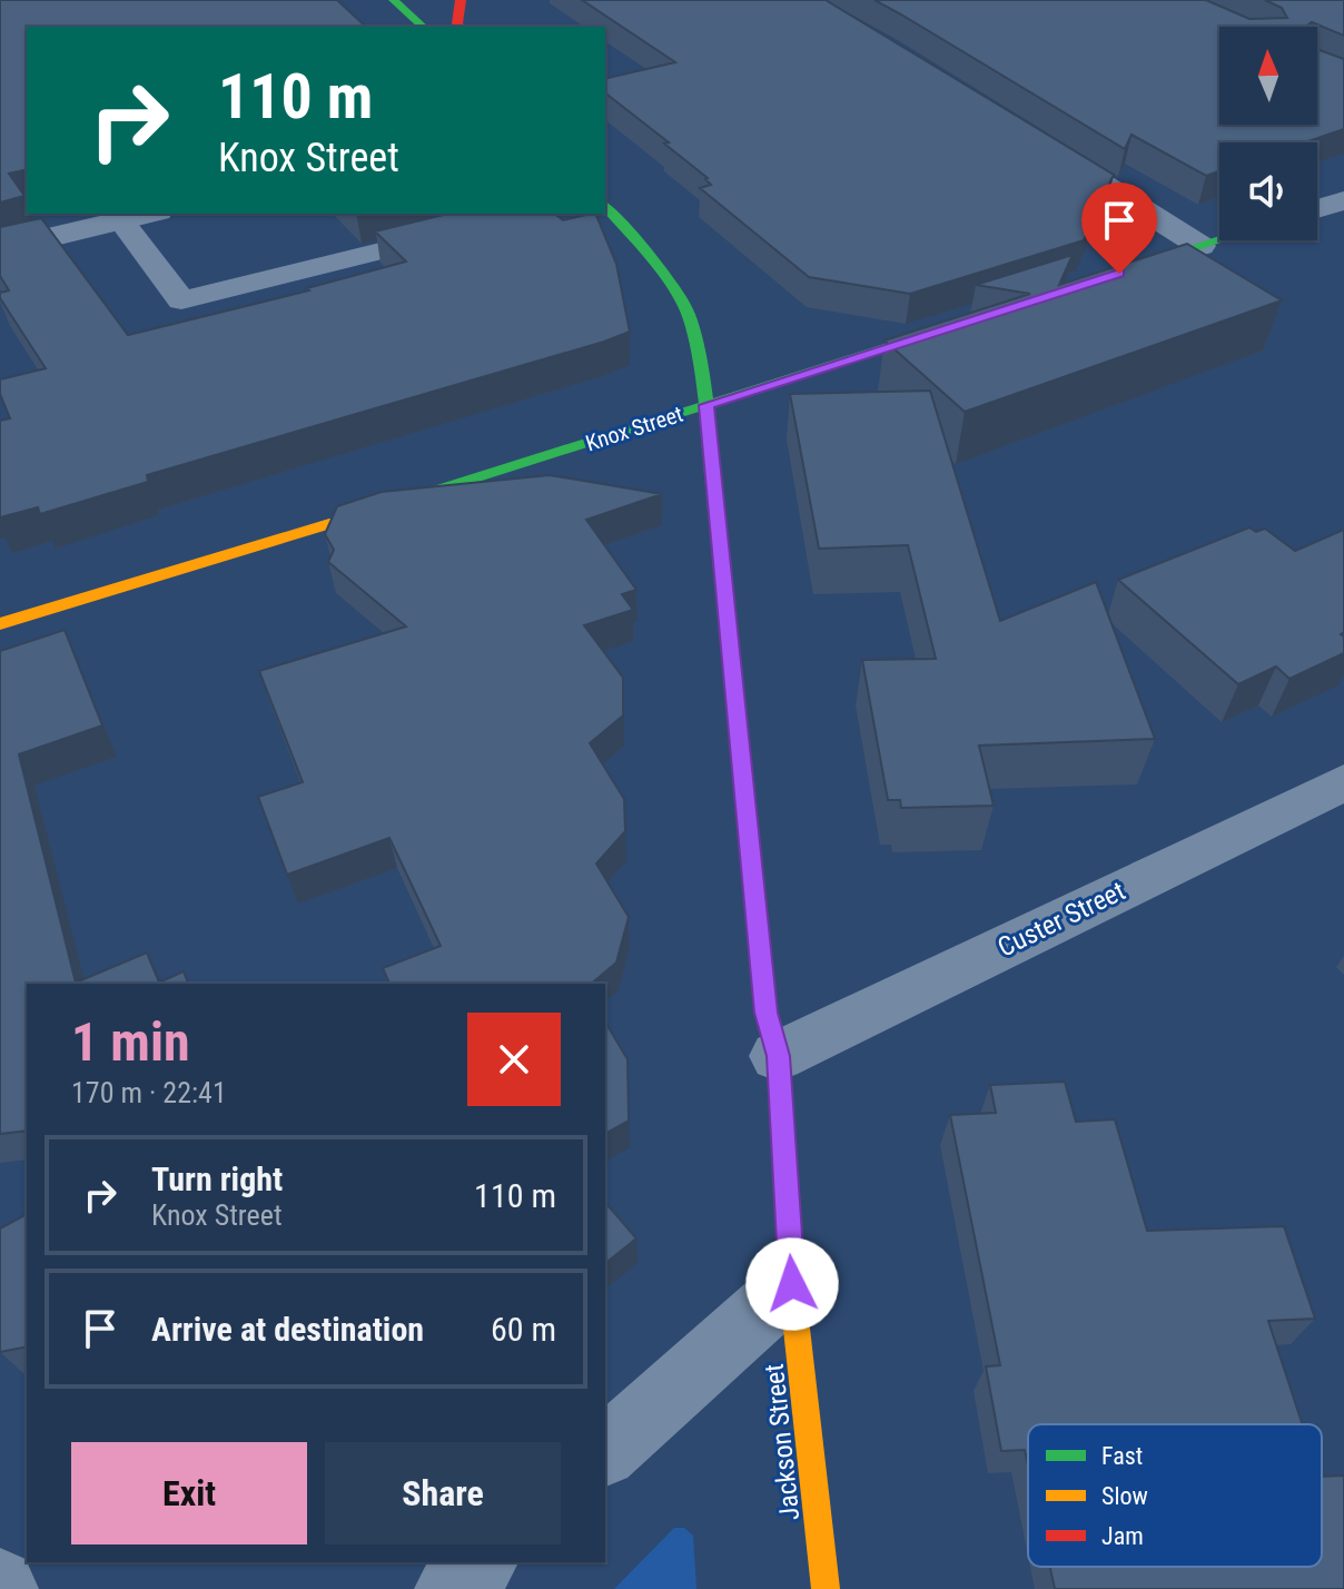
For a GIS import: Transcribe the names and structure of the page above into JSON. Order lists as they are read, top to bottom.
{
  "streets": {
    "main road": ["Knox Street", "Jackson Street"],
    "street": ["Custer Street"]
  },
  "crossings": [
    ["Knox Street", "Jackson Street"],
    ["Custer Street", "Jackson Street"]
  ],
  "legend": ["Fast", "Slow", "Jam"],
  "north": "top",
  "page": {
    "turn": ["110 m", "Knox Street"],
    "heading": ["1 min", "170 m · 22:41"],
    "list": [
      {
        "name": "Turn right",
        "note": "Knox Street",
        "value": "110 m"
      },
      {
        "name": "Arrive at destination",
        "value": "60 m"
      }
    ],
    "buttons": ["Exit", "Share"]
  }
}
